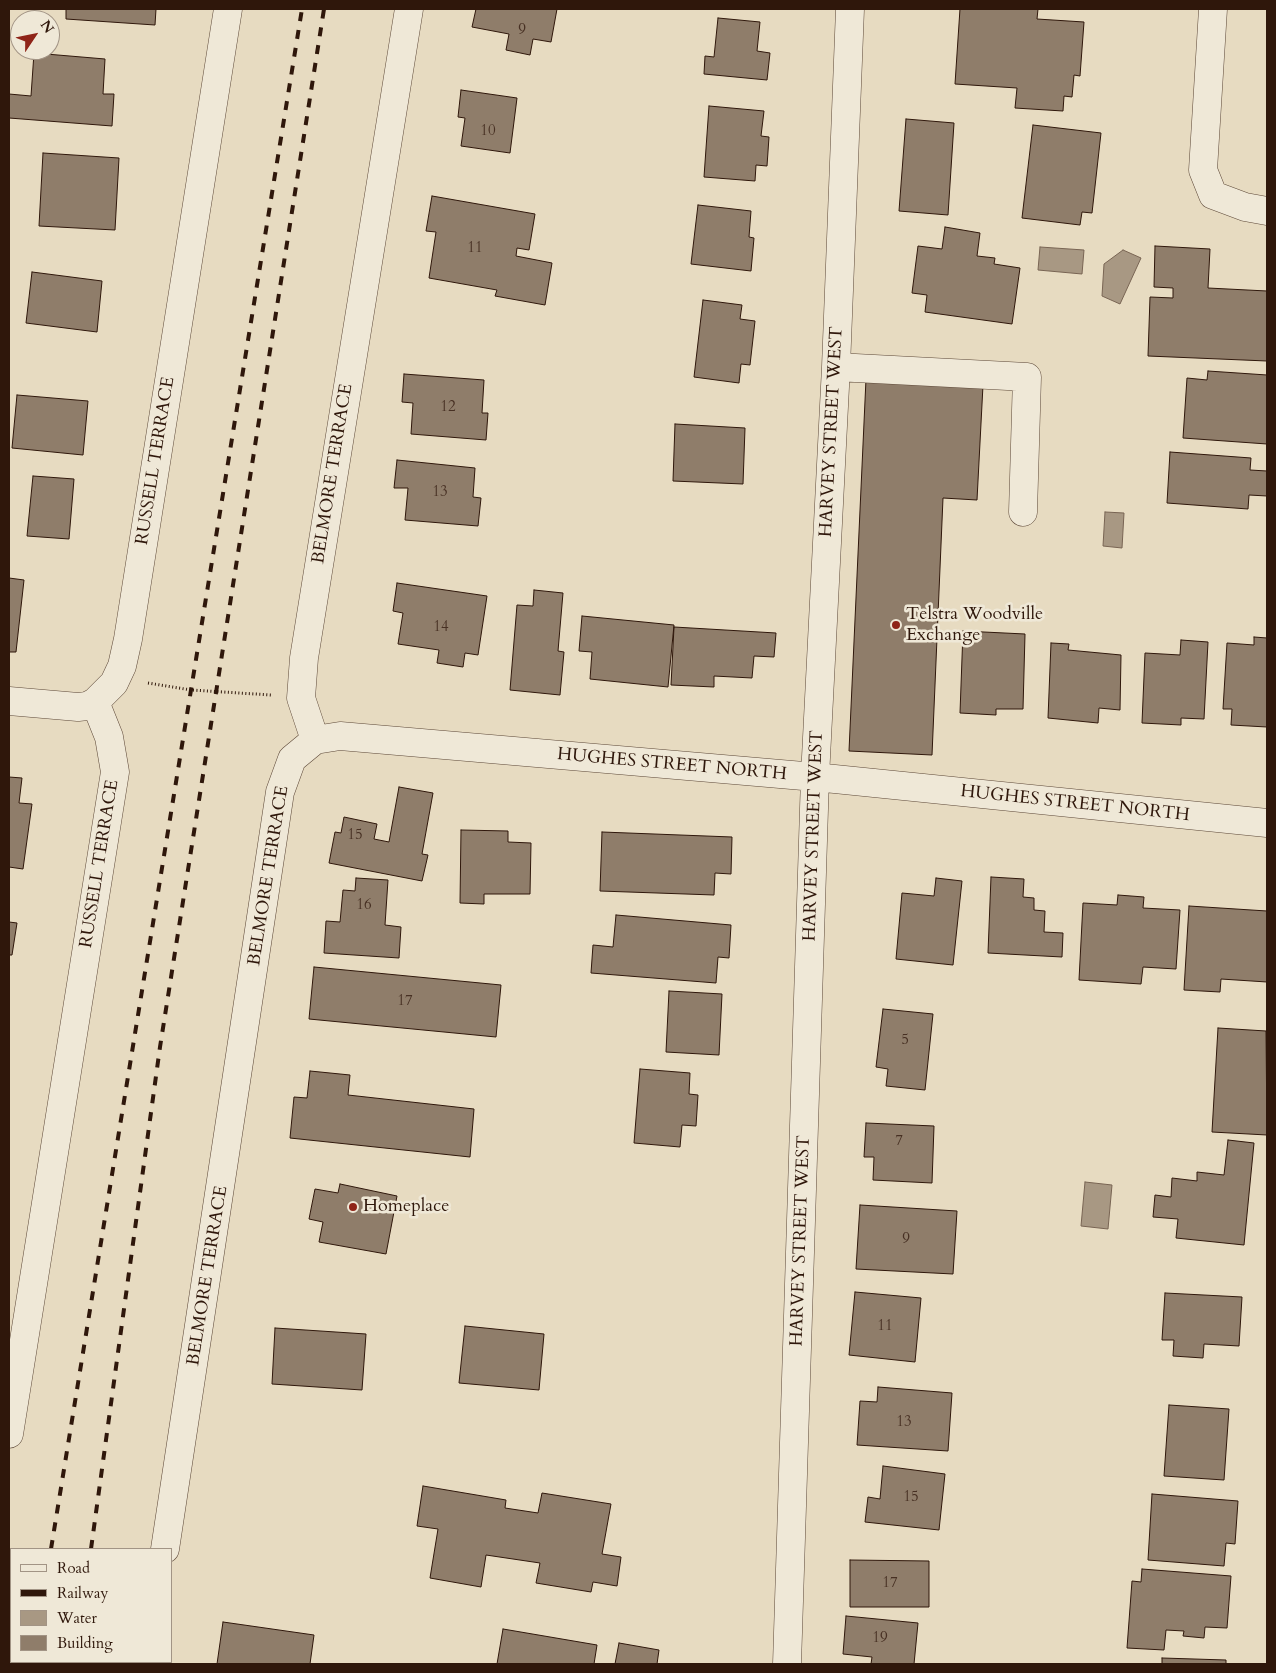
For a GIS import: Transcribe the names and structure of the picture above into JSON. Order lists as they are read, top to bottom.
{
  "streets": {
    "street": [
      "HARVEY STREET WEST",
      "RUSSELL TERRACE",
      "BELMORE TERRACE",
      "HUGHES STREET NORTH"
    ]
  },
  "crossings": [
    ["HARVEY STREET WEST", "HUGHES STREET NORTH"],
    ["BELMORE TERRACE", "HUGHES STREET NORTH"]
  ],
  "places": ["Telstra Woodville Exchange", "Homeplace"],
  "house_numbers": [
    "9",
    "10",
    "11",
    "12",
    "13",
    "14",
    "15",
    "16",
    "17",
    "5",
    "7",
    "9",
    "11",
    "13",
    "15",
    "17",
    "19"
  ],
  "legend": [
    "Road",
    "Railway",
    "Water",
    "Building"
  ],
  "north": "top right"
}
